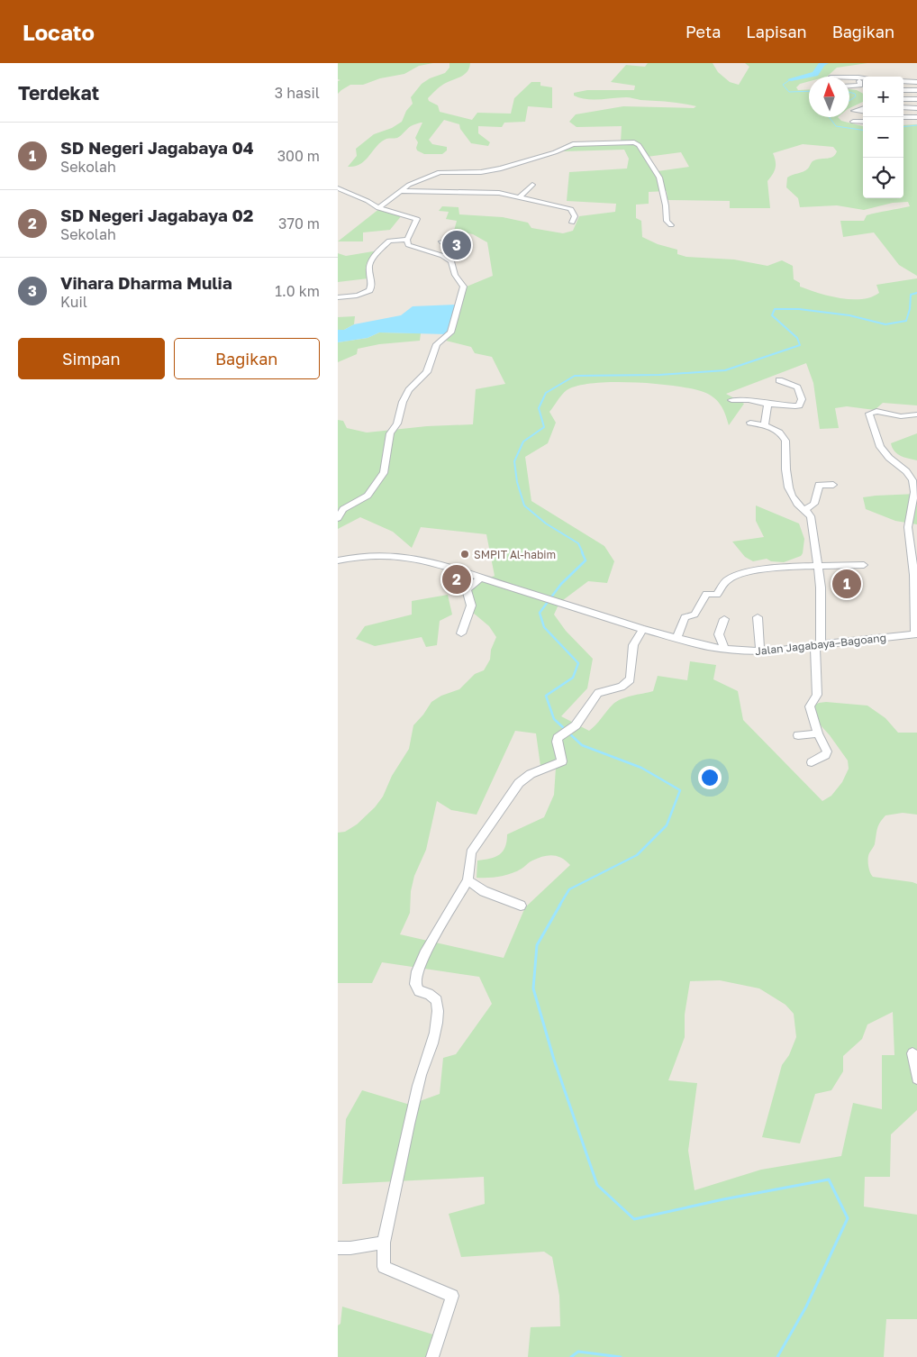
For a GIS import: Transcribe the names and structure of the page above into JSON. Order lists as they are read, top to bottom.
{
  "streets": {
    "street": ["Jalan Jagabaya–Bagoang"]
  },
  "places": ["SMPIT Al-habim"],
  "north": "top",
  "page": {
    "header": "Locato",
    "nav": ["Peta", "Lapisan", "Bagikan"],
    "heading": ["Terdekat", "3 hasil"],
    "map_buttons": ["+", "−"],
    "list": [
      {
        "mark": "1",
        "name": "SD Negeri Jagabaya 04",
        "note": "Sekolah",
        "value": "300 m"
      },
      {
        "mark": "2",
        "name": "SD Negeri Jagabaya 02",
        "note": "Sekolah",
        "value": "370 m"
      },
      {
        "mark": "3",
        "name": "Vihara Dharma Mulia",
        "note": "Kuil",
        "value": "1.0 km"
      }
    ],
    "pins": ["3", "2", "1"],
    "buttons": ["Simpan", "Bagikan"]
  }
}
